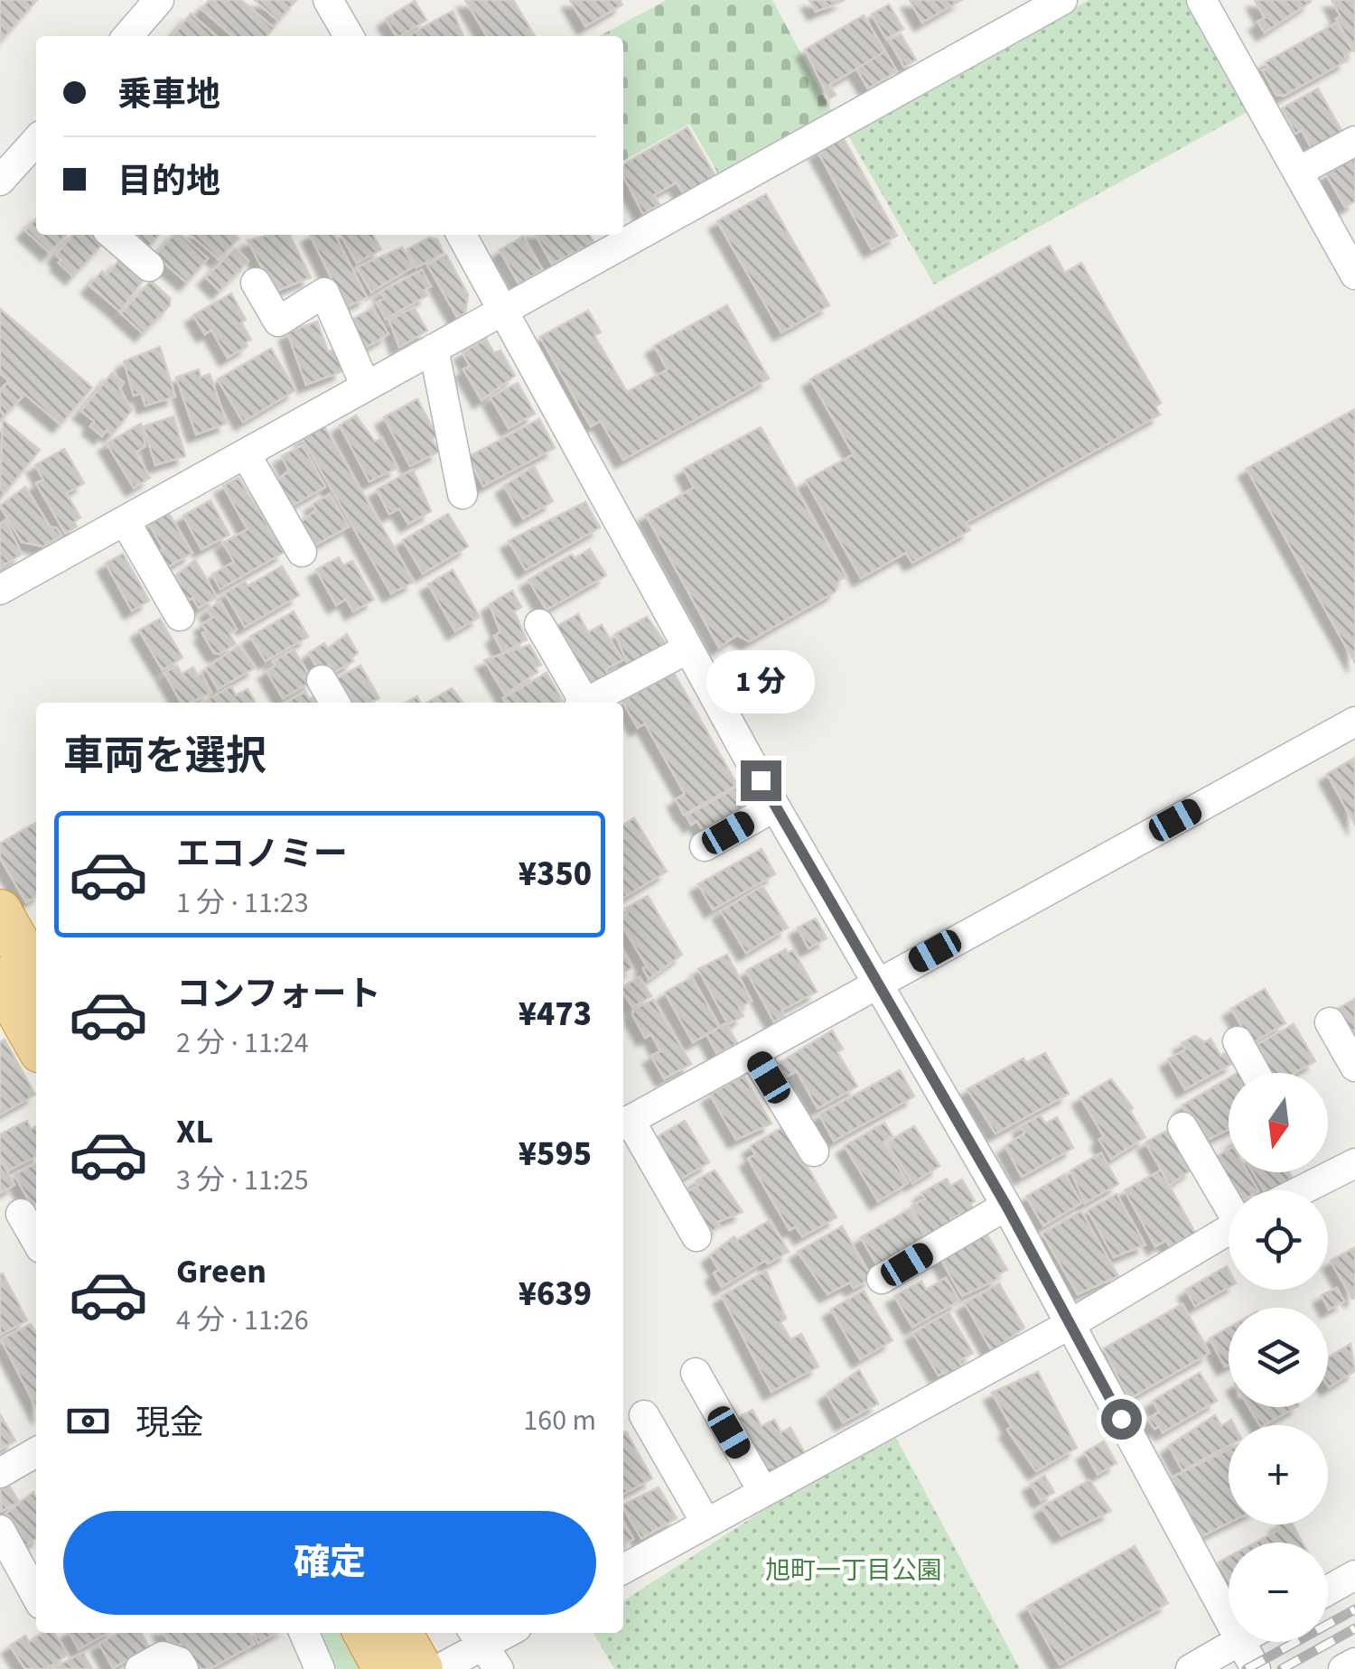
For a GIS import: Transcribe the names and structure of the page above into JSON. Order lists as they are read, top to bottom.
{
  "parks": ["旭町一丁目公園"],
  "north": "bottom",
  "page": {
    "banner": ["乗車地", "目的地"],
    "bubble": "1 分",
    "heading": "車両を選択",
    "list": [
      {
        "name": "エコノミー",
        "note": "1 分 · 11:23",
        "value": "¥350"
      },
      {
        "name": "コンフォート",
        "note": "2 分 · 11:24",
        "value": "¥473"
      },
      {
        "name": "XL",
        "note": "3 分 · 11:25",
        "value": "¥595"
      },
      {
        "name": "Green",
        "note": "4 分 · 11:26",
        "value": "¥639"
      }
    ],
    "map_buttons": ["+", "−"],
    "pay": ["現金", "160 m"],
    "buttons": "確定"
  }
}
